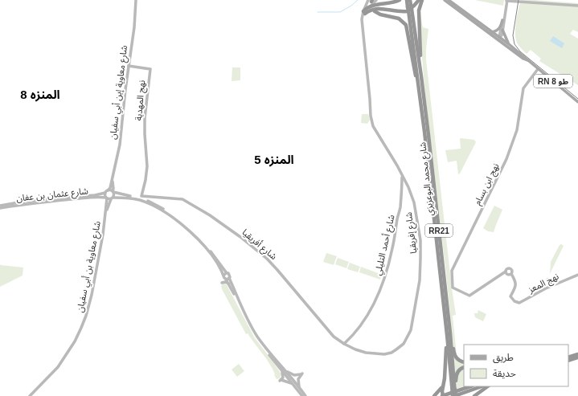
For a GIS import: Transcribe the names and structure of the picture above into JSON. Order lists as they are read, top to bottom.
{
  "streets": {
    "highway": ["شارع محمد البوعزيزي", "RR21"],
    "main road": ["RN 8 طو"],
    "street": [
      "شارع معاوية إبن أبي سفيان",
      "نهج المهدية",
      "نهج ابن بسام",
      "شارع عثمان بن عفان",
      "شارع إفريقيا",
      "شارع أفريقيا",
      "شارع أحمد التليلي",
      "شارع معاوية بن أبي سفيان",
      "نهج المعز"
    ]
  },
  "crossings": [
    ["RN 8 طو", "نهج ابن بسام"],
    ["شارع معاوية إبن أبي سفيان", "نهج المهدية"],
    ["شارع معاوية إبن أبي سفيان", "شارع عثمان بن عفان"],
    ["شارع معاوية إبن أبي سفيان", "شارع معاوية بن أبي سفيان"],
    ["نهج المهدية", "شارع أفريقيا"],
    ["نهج ابن بسام", "نهج المعز"],
    ["شارع عثمان بن عفان", "شارع معاوية بن أبي سفيان"],
    ["شارع إفريقيا", "شارع أفريقيا"],
    ["شارع إفريقيا", "شارع أحمد التليلي"],
    ["شارع أفريقيا", "شارع أحمد التليلي"]
  ],
  "districts": ["المنزه 8", "المنزه 5"],
  "legend": ["طريق", "حديقة"]
}
